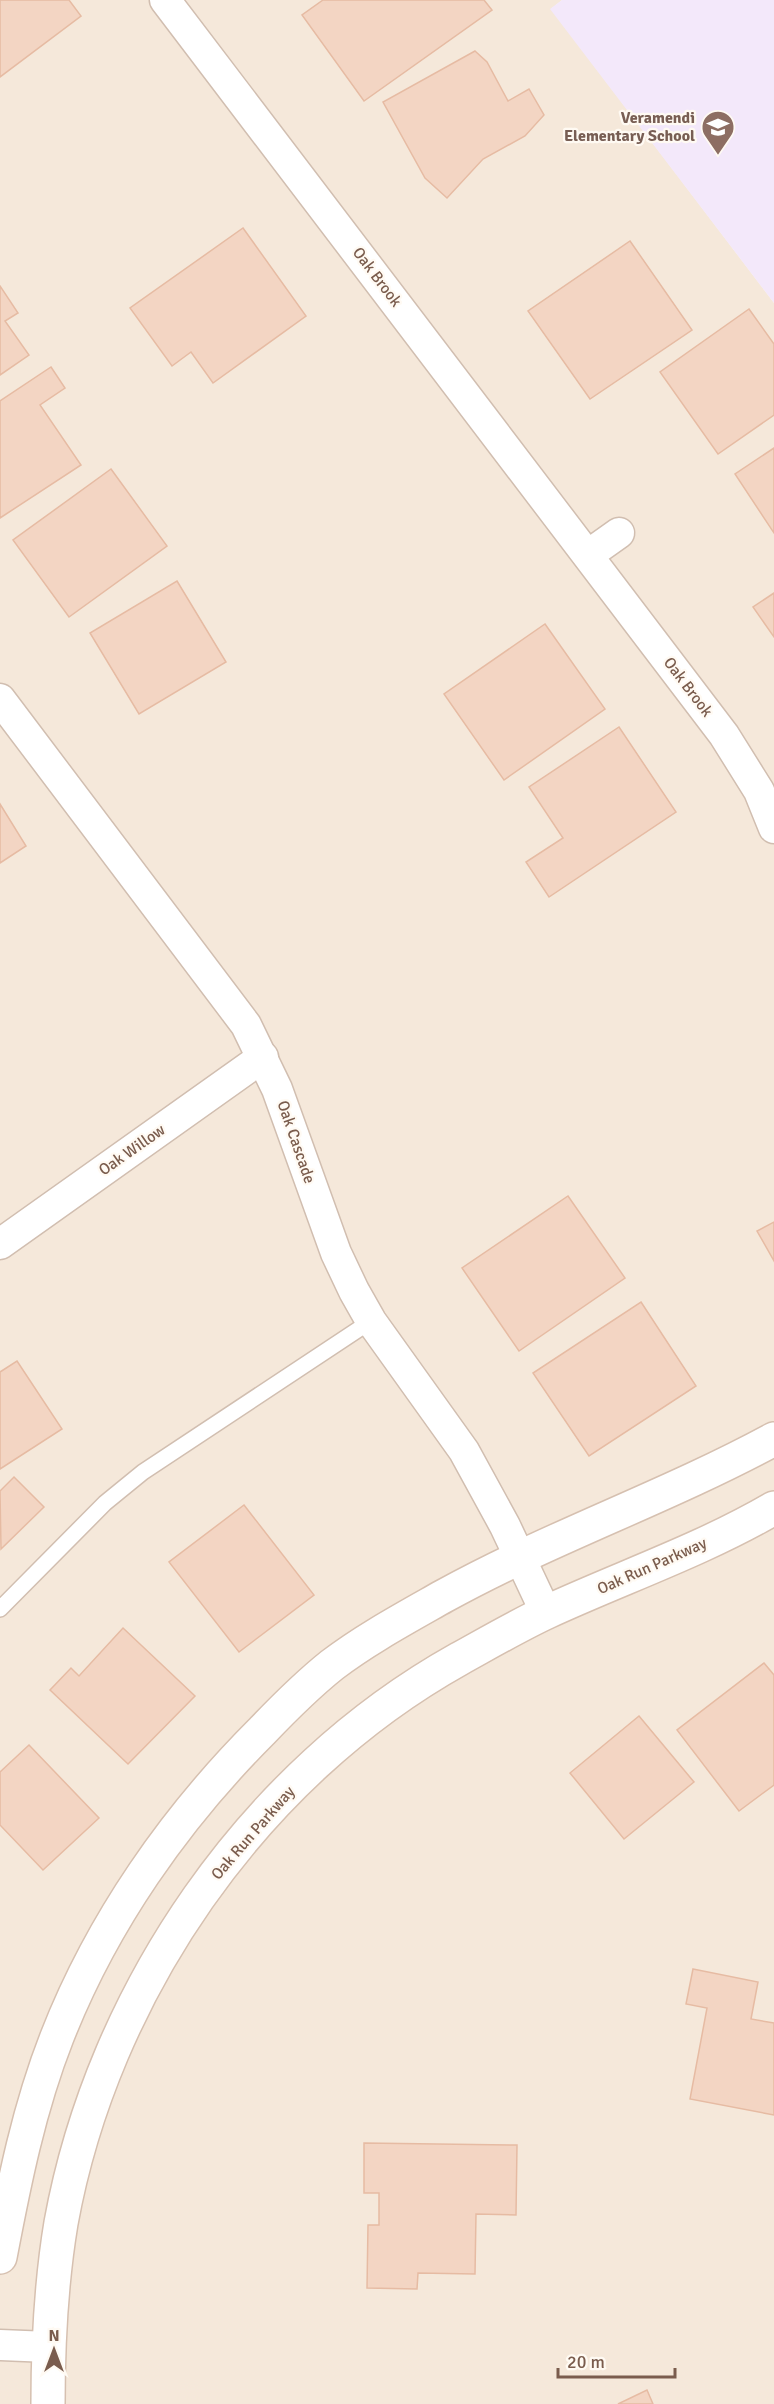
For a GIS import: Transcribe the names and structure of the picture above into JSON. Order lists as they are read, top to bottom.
{
  "streets": {
    "street": [
      "Oak Brook",
      "Oak Cascade",
      "Oak Willow",
      "Oak Run Parkway"
    ]
  },
  "crossings": [
    ["Oak Cascade", "Oak Willow"],
    ["Oak Cascade", "Oak Run Parkway"]
  ],
  "places": {
    "school or university": ["Veramendi Elementary School"]
  },
  "scale_bar": "20 m",
  "north": "top"
}
